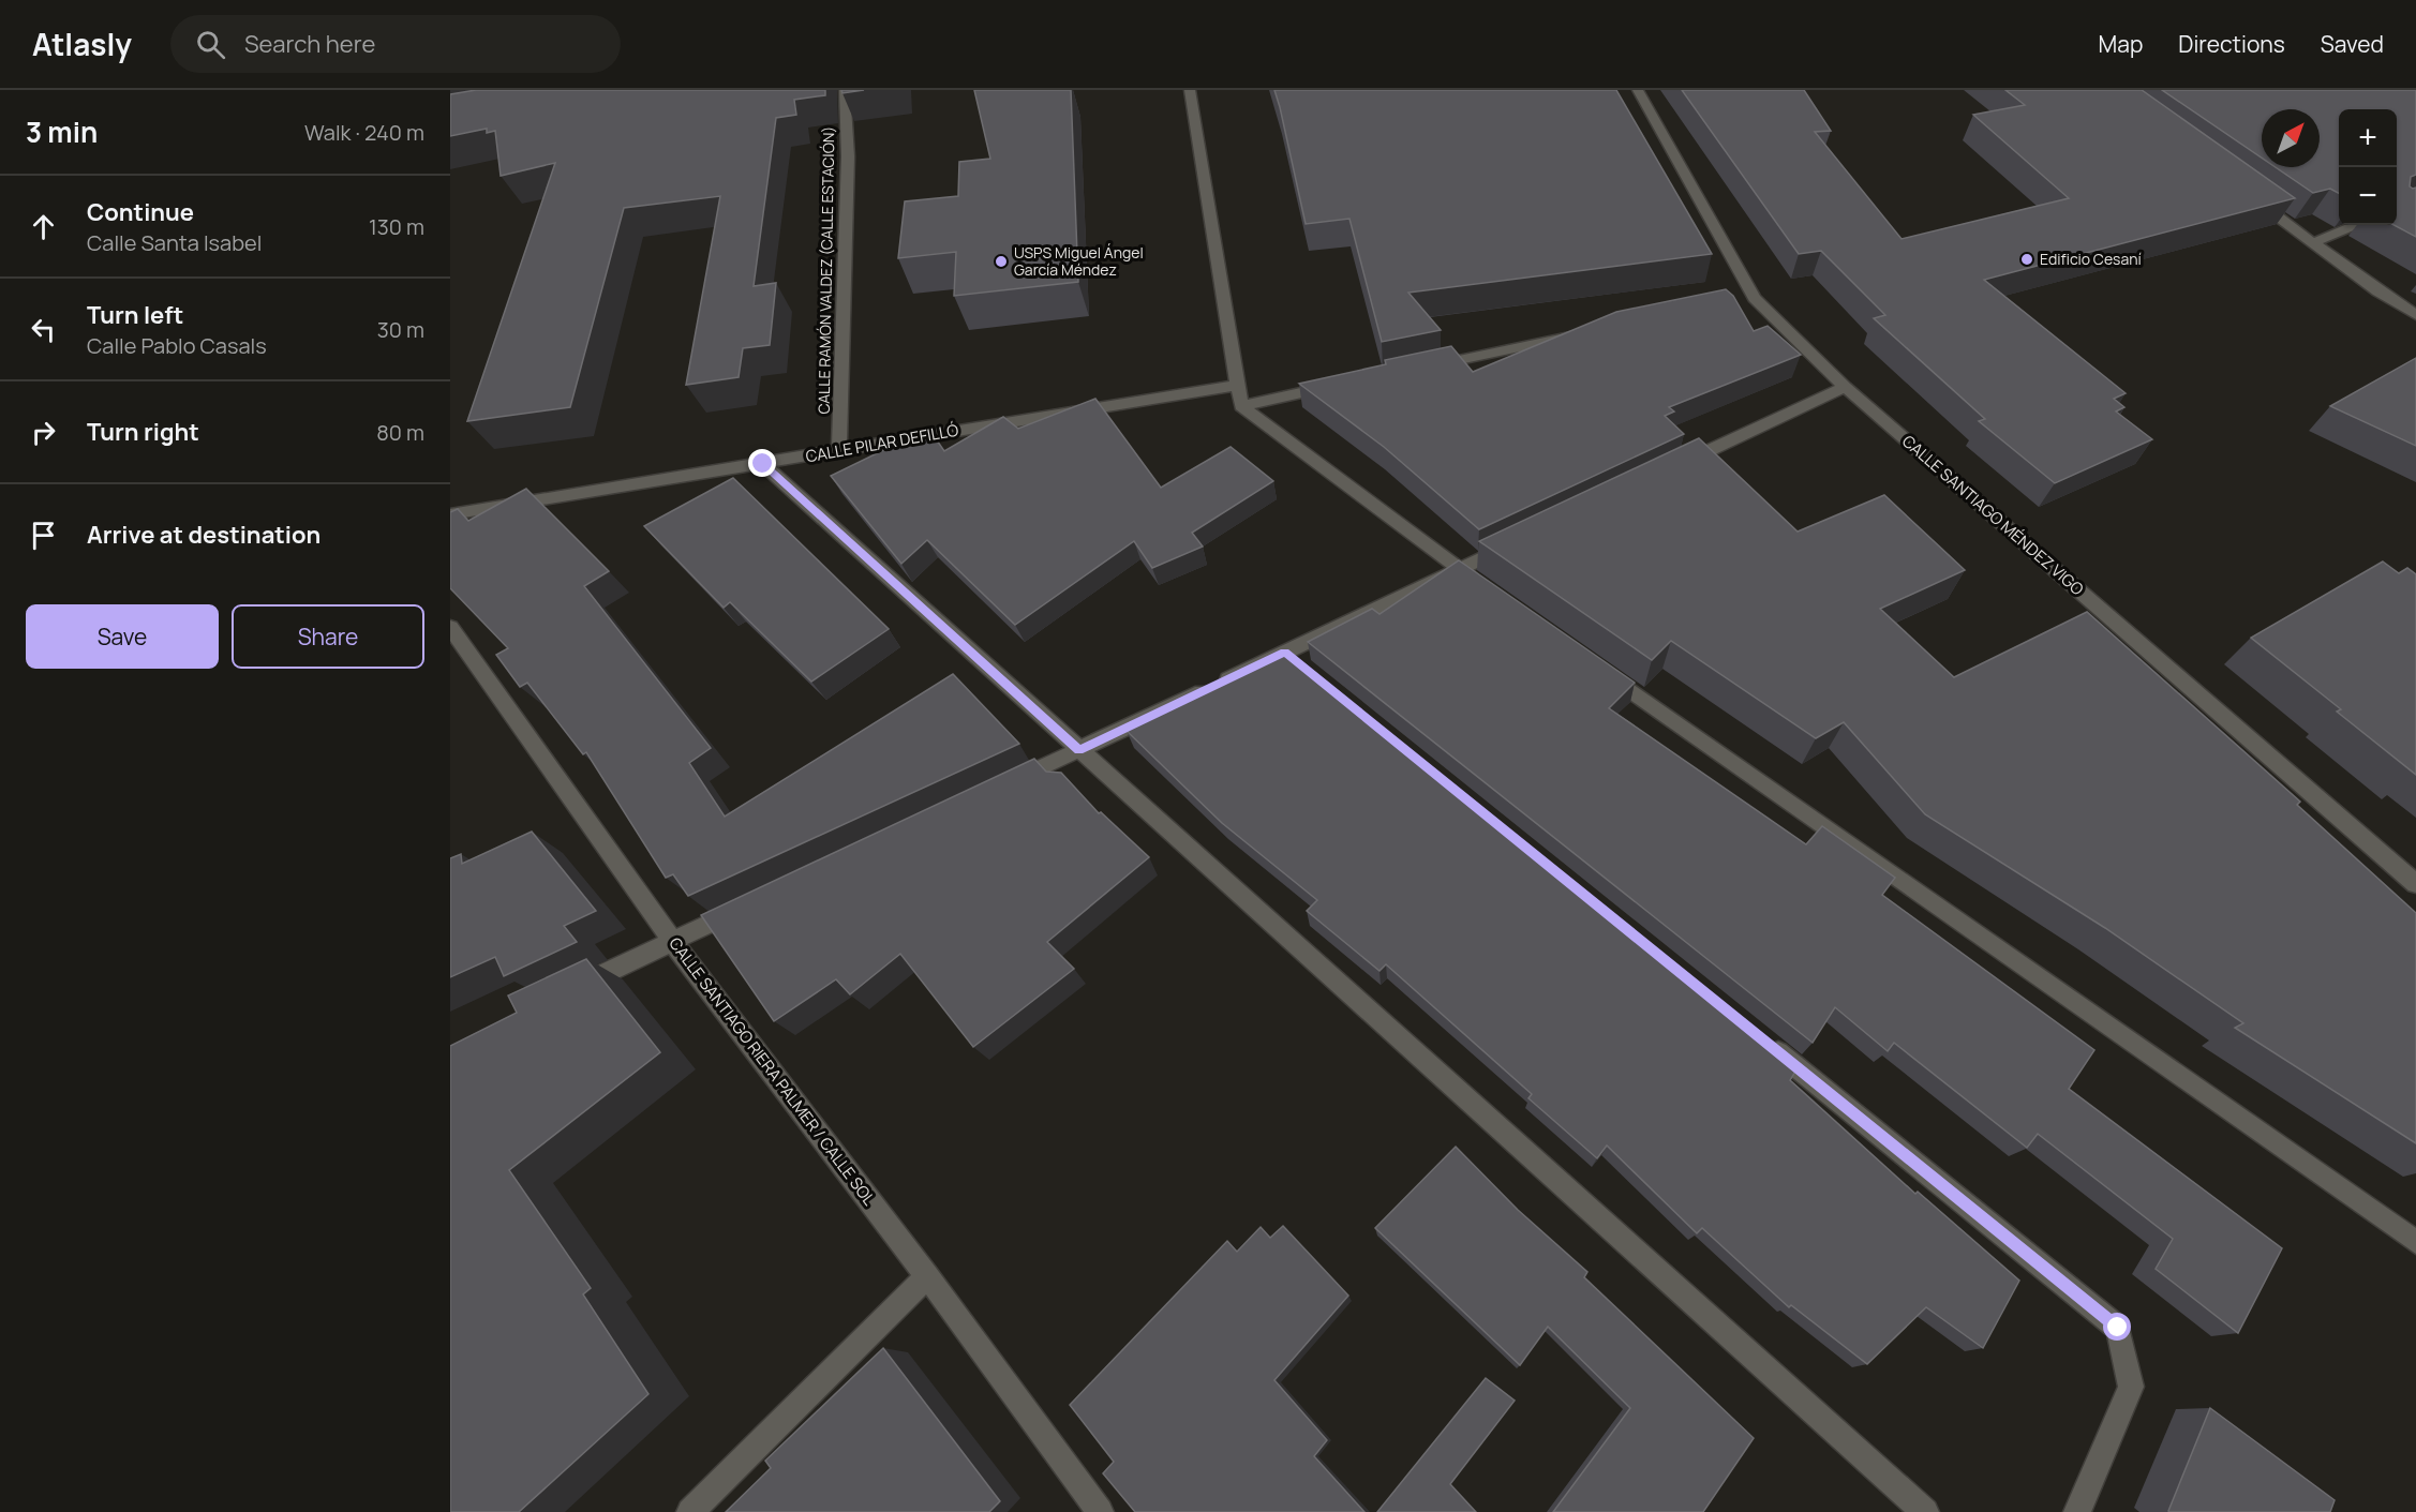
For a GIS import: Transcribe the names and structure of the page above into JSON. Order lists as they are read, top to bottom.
{
  "streets": {
    "street": [
      "CALLE RAMÓN VALDEZ (CALLE ESTACIÓN)",
      "CALLE PILAR DEFILLÓ",
      "CALLE SANTIAGO MÉNDEZ VIGO",
      "CALLE SANTIAGO RIERA PALMER / CALLE SOL"
    ]
  },
  "crossings": [
    ["CALLE RAMÓN VALDEZ (CALLE ESTACIÓN)", "CALLE PILAR DEFILLÓ"]
  ],
  "places": ["Edificio Cesaní", "USPS Miguel Ángel García Méndez"],
  "north": "top right",
  "page": {
    "header": "Atlasly",
    "search": "Search here",
    "nav": ["Map", "Directions", "Saved"],
    "heading": ["3 min", "Walk · 240 m"],
    "map_buttons": ["+", "−"],
    "list": [
      ["Continue", "Calle Santa Isabel", "130 m"],
      ["Turn left", "Calle Pablo Casals", "30 m"],
      ["Turn right", "80 m"],
      "Arrive at destination"
    ],
    "buttons": ["Save", "Share"]
  }
}
